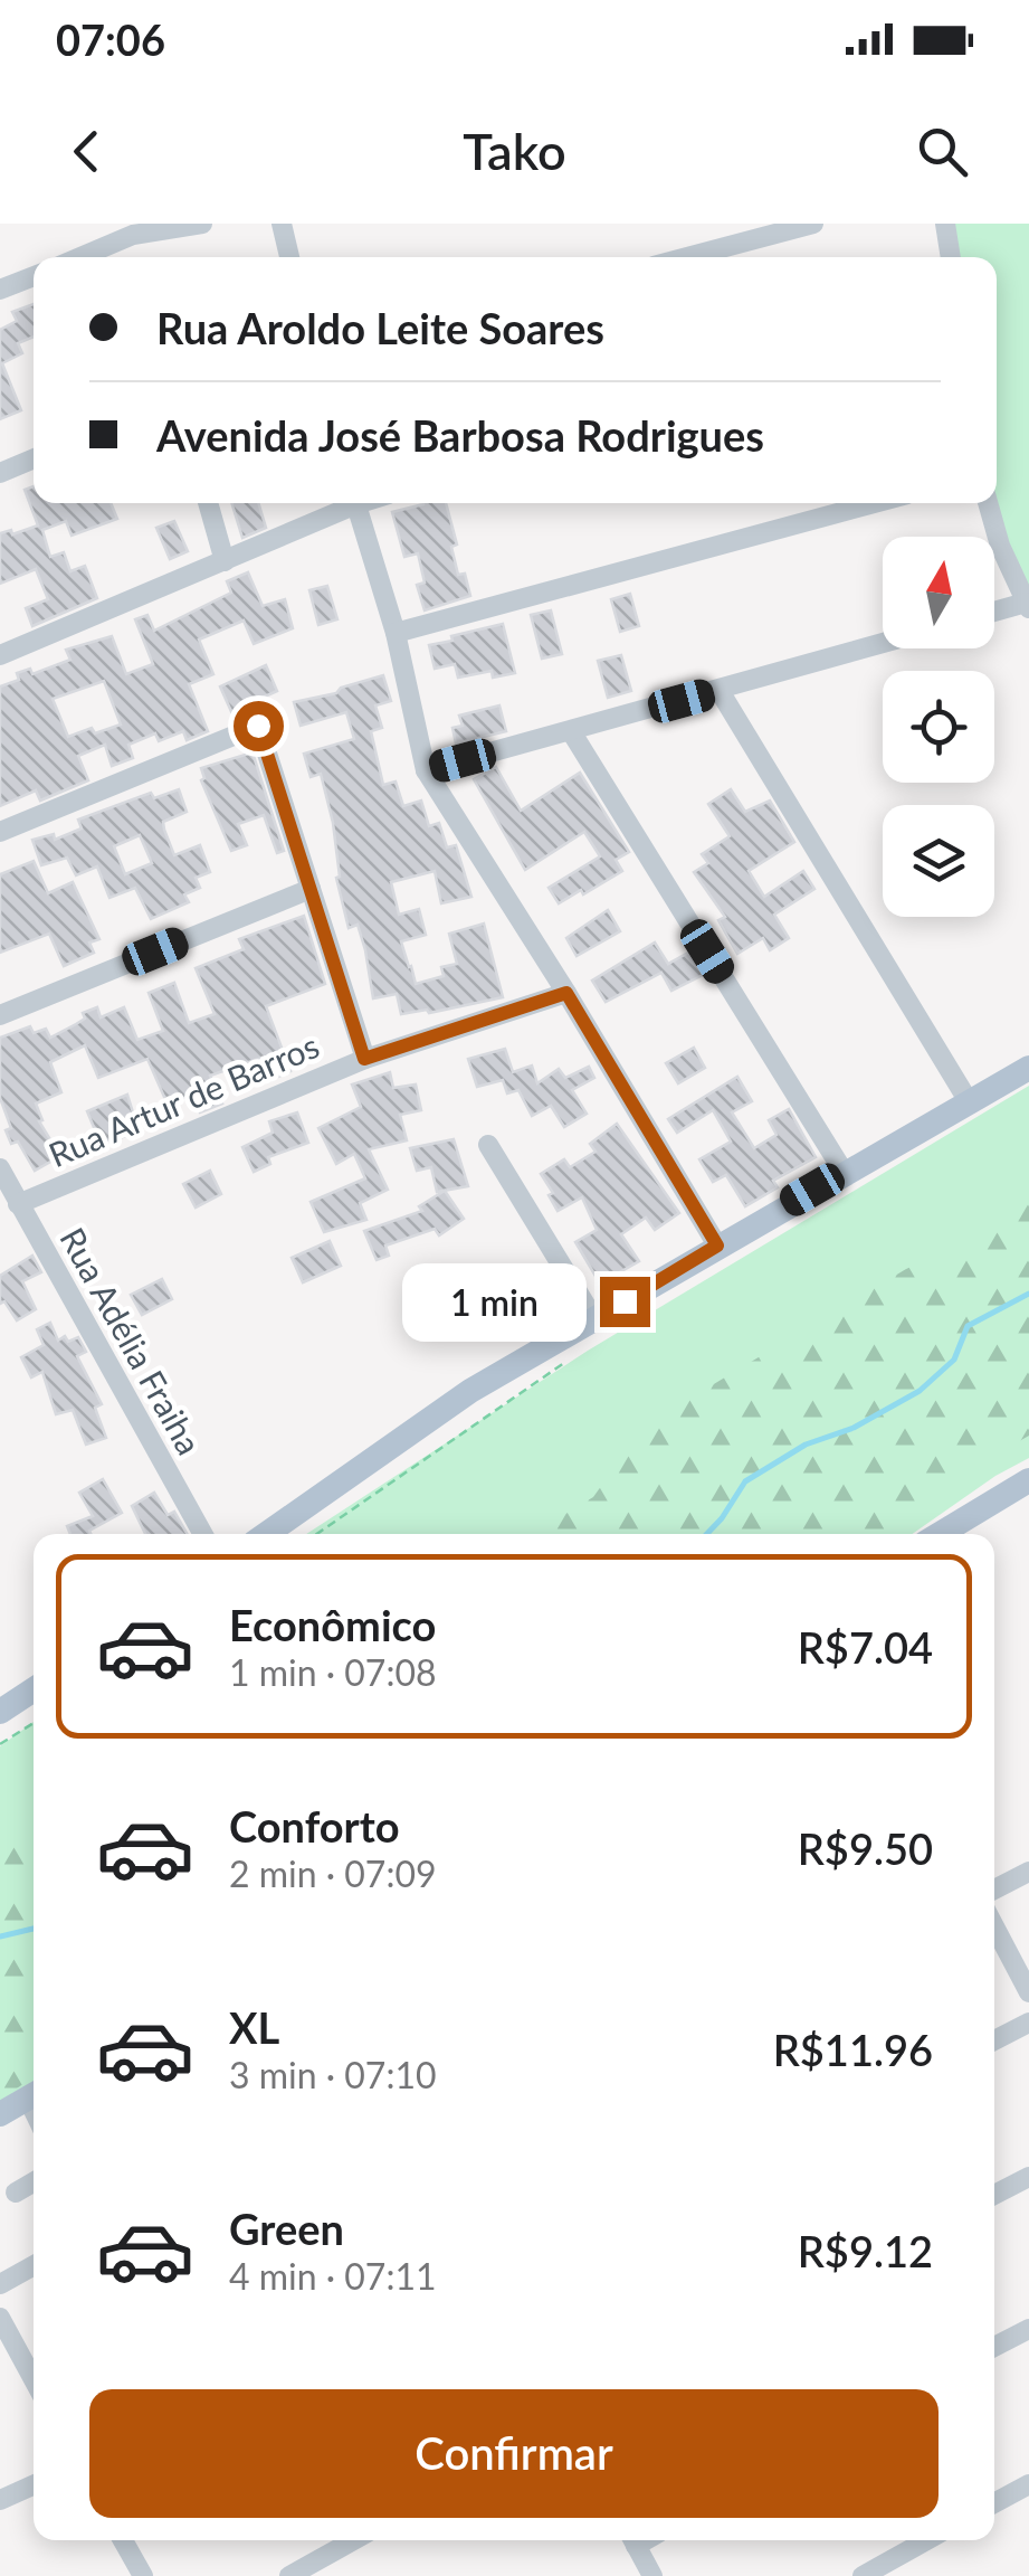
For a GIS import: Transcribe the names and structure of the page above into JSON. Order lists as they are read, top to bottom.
{
  "streets": {
    "street": ["Rua Artur de Barros", "Rua Adélia Fraiha"]
  },
  "crossings": [
    ["Rua Artur de Barros", "Rua Adélia Fraiha"]
  ],
  "north": "top",
  "page": {
    "status": "07:06",
    "header": "Tako",
    "banner": ["Rua Aroldo Leite Soares", "Avenida José Barbosa Rodrigues"],
    "bubble": "1 min",
    "list": [
      {
        "name": "Econômico",
        "note": "1 min · 07:08",
        "value": "R$7.04"
      },
      {
        "name": "Conforto",
        "note": "2 min · 07:09",
        "value": "R$9.50"
      },
      {
        "name": "XL",
        "note": "3 min · 07:10",
        "value": "R$11.96"
      },
      {
        "name": "Green",
        "note": "4 min · 07:11",
        "value": "R$9.12"
      }
    ],
    "buttons": "Confirmar"
  }
}
